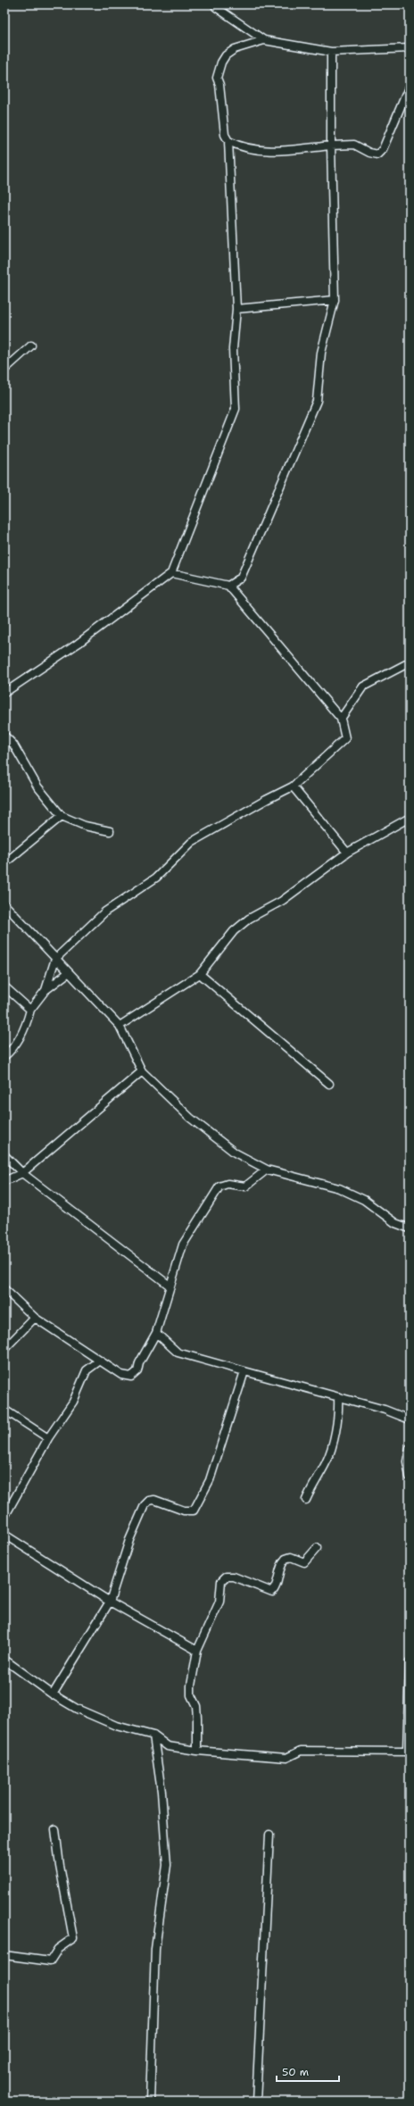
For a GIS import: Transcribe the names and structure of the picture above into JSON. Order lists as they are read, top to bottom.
{
  "scale_bar": "50 m"
}
